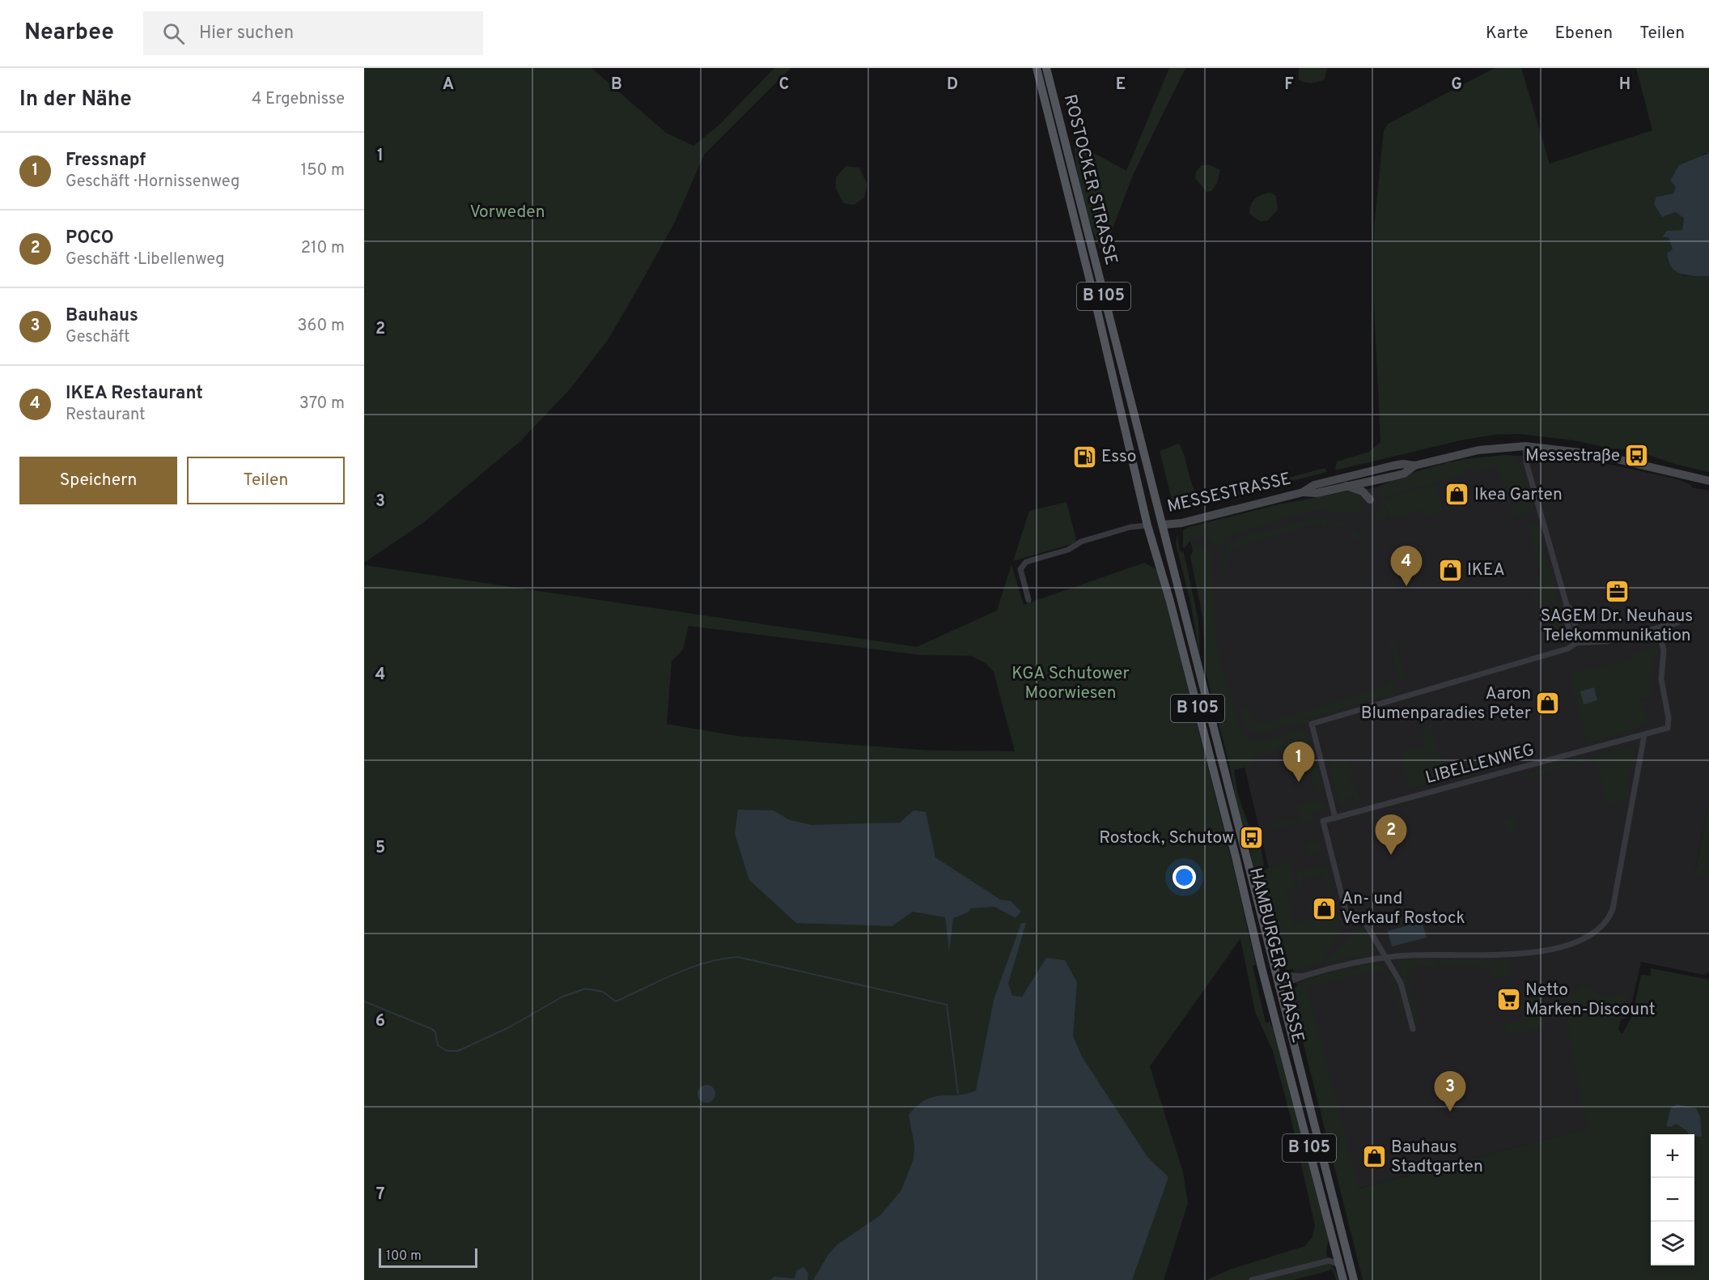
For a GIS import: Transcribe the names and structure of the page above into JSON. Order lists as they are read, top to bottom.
{
  "streets": {
    "main road": [
      "ROSTOCKER STRASSE",
      "B 105",
      "MESSESTRASSE",
      "HAMBURGER STRASSE"
    ],
    "street": ["LIBELLENWEG"]
  },
  "crossings": [
    ["ROSTOCKER STRASSE", "MESSESTRASSE"],
    ["ROSTOCKER STRASSE", "HAMBURGER STRASSE"],
    ["MESSESTRASSE", "HAMBURGER STRASSE"]
  ],
  "parks": ["Vorweden", "KGA Schutower Moorwiesen"],
  "places": {
    "bus stop": ["Messestraße", "Rostock, Schutow"],
    "fuel station": ["Esso"],
    "shop": [
      "Ikea Garten",
      "IKEA",
      "Aaron Blumenparadies Peter",
      "An- und Verkauf Rostock",
      "Bauhaus Stadtgarten"
    ],
    "office": ["SAGEM Dr. Neuhaus Telekommunikation"],
    "supermarket": ["Netto Marken-Discount"]
  },
  "scale_bar": "100 m",
  "page": {
    "header": "Nearbee",
    "search": "Hier suchen",
    "nav": ["Karte", "Ebenen", "Teilen"],
    "heading": ["In der Nähe", "4 Ergebnisse"],
    "list": [
      {
        "mark": "1",
        "name": "Fressnapf",
        "note": "Geschäft · Hornissenweg",
        "value": "150 m"
      },
      {
        "mark": "2",
        "name": "POCO",
        "note": "Geschäft · Libellenweg",
        "value": "210 m"
      },
      {
        "mark": "3",
        "name": "Bauhaus",
        "note": "Geschäft",
        "value": "360 m"
      },
      {
        "mark": "4",
        "name": "IKEA Restaurant",
        "note": "Restaurant",
        "value": "370 m"
      }
    ],
    "buttons": ["Speichern", "Teilen"],
    "pins": [
      "4",
      "1",
      "2",
      "3"
    ],
    "map_buttons": ["+", "−"],
    "scale": "100 m"
  },
  "grid": {
    "columns": [
      "A",
      "B",
      "C",
      "D",
      "E",
      "F",
      "G",
      "H"
    ],
    "rows": [
      "1",
      "2",
      "3",
      "4",
      "5",
      "6",
      "7"
    ]
  }
}
